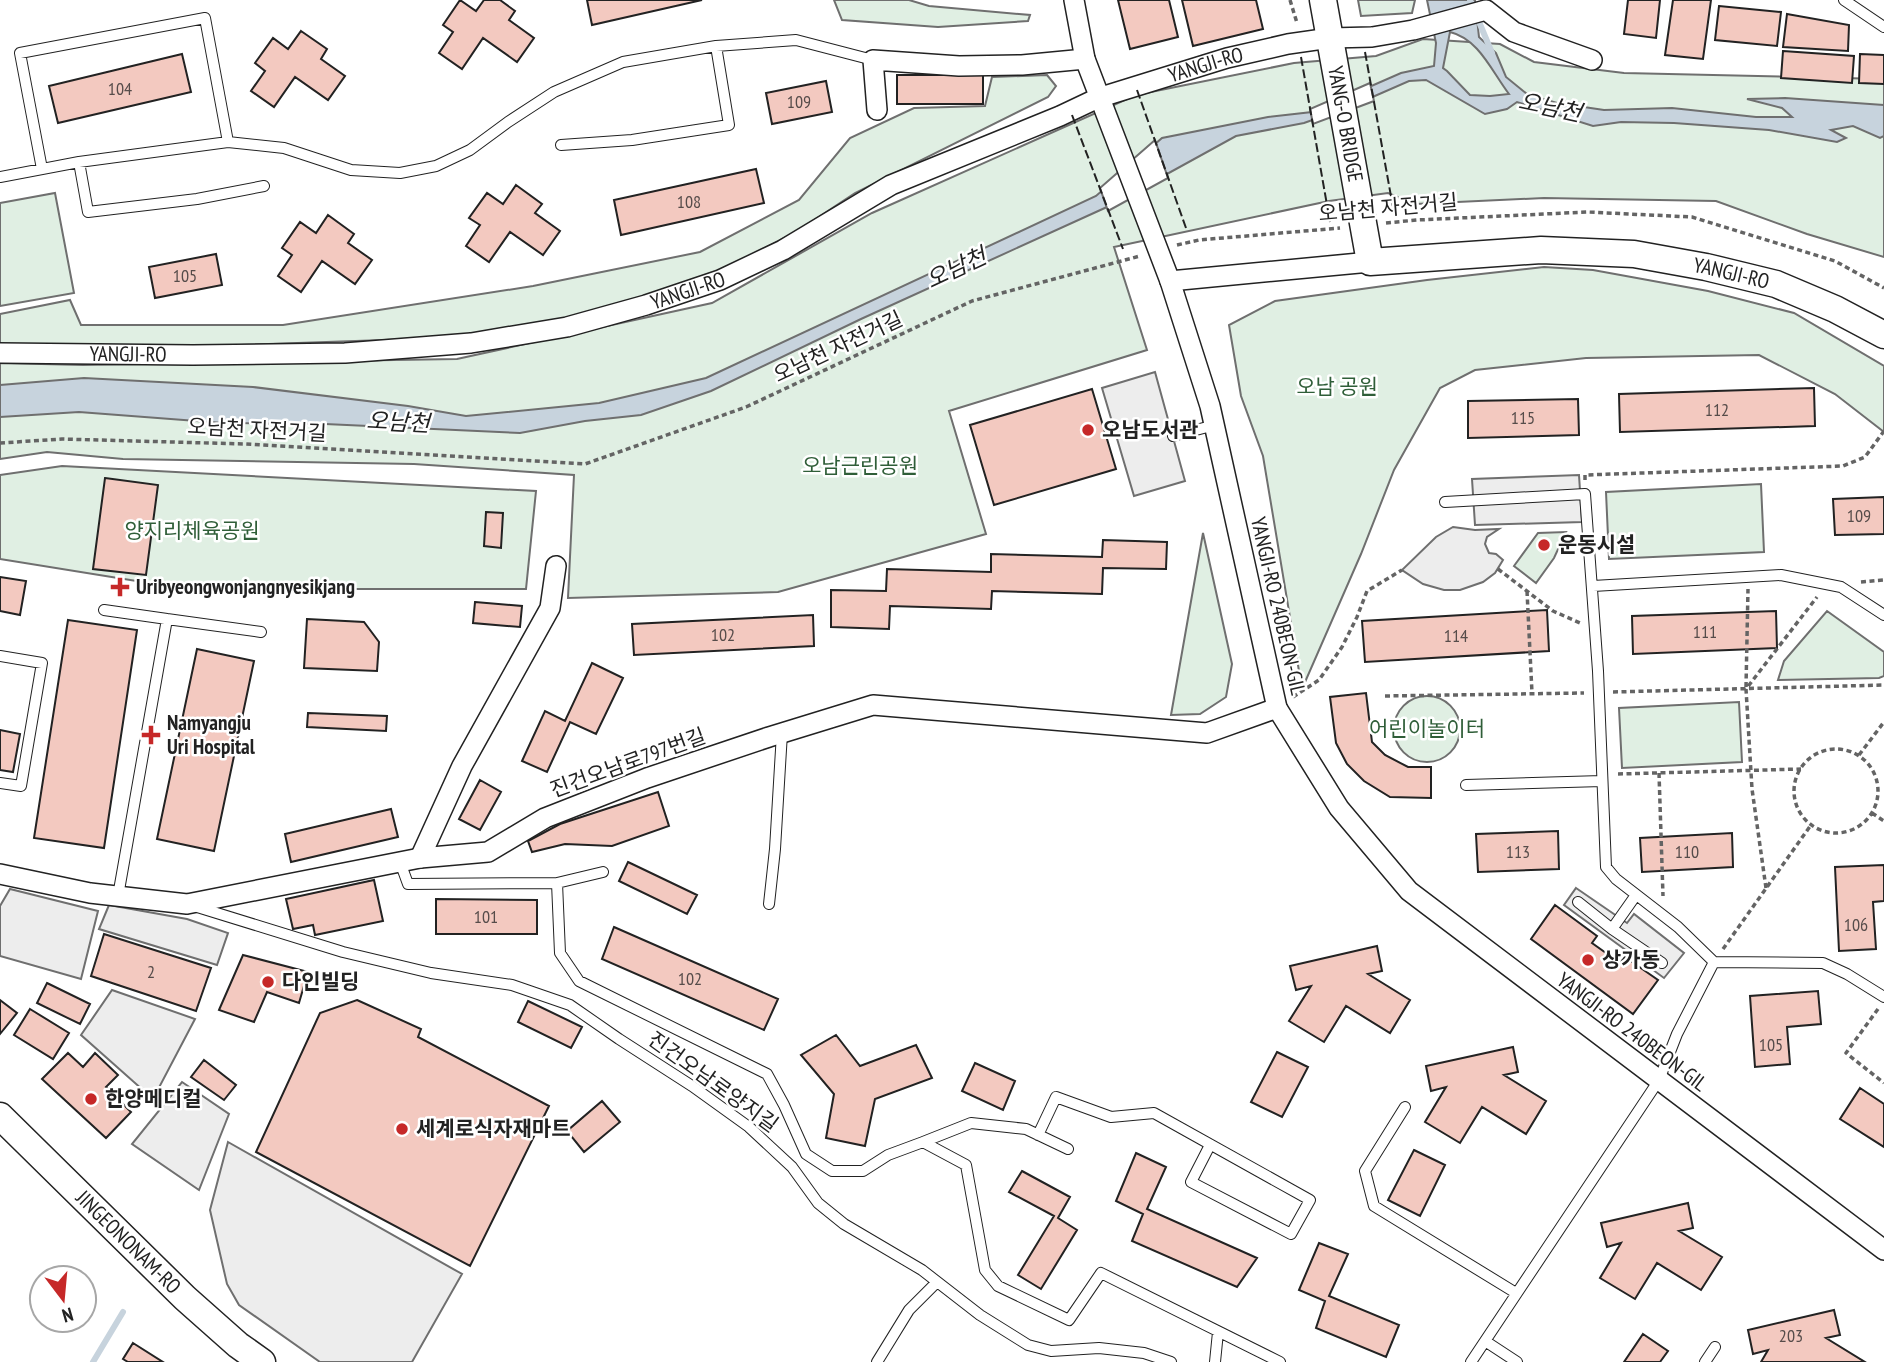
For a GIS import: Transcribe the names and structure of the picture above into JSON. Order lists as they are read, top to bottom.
{
  "streets": {
    "street": [
      "YANGJI-RO",
      "YANG-O BRIDGE",
      "YANGJI-RO 240BEON-GIL",
      "진건오남로797번길",
      "JINGEONONAM-RO"
    ],
    "lane": ["진건오남로양지길"],
    "path": ["오남천 자전거길"]
  },
  "crossings": [
    ["YANGJI-RO", "YANG-O BRIDGE"],
    ["YANGJI-RO", "YANGJI-RO 240BEON-GIL"],
    ["YANG-O BRIDGE", "오남천 자전거길"],
    ["오남천 자전거길", "YANGJI-RO 240BEON-GIL"],
    ["YANGJI-RO 240BEON-GIL", "진건오남로797번길"],
    ["진건오남로797번길", "진건오남로양지길"]
  ],
  "water": ["오남천"],
  "parks": [
    "오남 공원",
    "오남근린공원",
    "양지리체육공원",
    "어린이놀이터"
  ],
  "places": {
    "other": [
      "오남도서관",
      "운동시설",
      "상가동",
      "다인빌딩",
      "한양메디컬",
      "세계로식자재마트"
    ],
    "health": ["Uribyeongwonjangnyesikjang", "Namyangju Uri Hospital"]
  },
  "house_numbers": [
    "104",
    "109",
    "108",
    "105",
    "112",
    "115",
    "109",
    "111",
    "102",
    "114",
    "113",
    "110",
    "101",
    "106",
    "2",
    "102",
    "105",
    "203"
  ],
  "north": "bottom"
}
